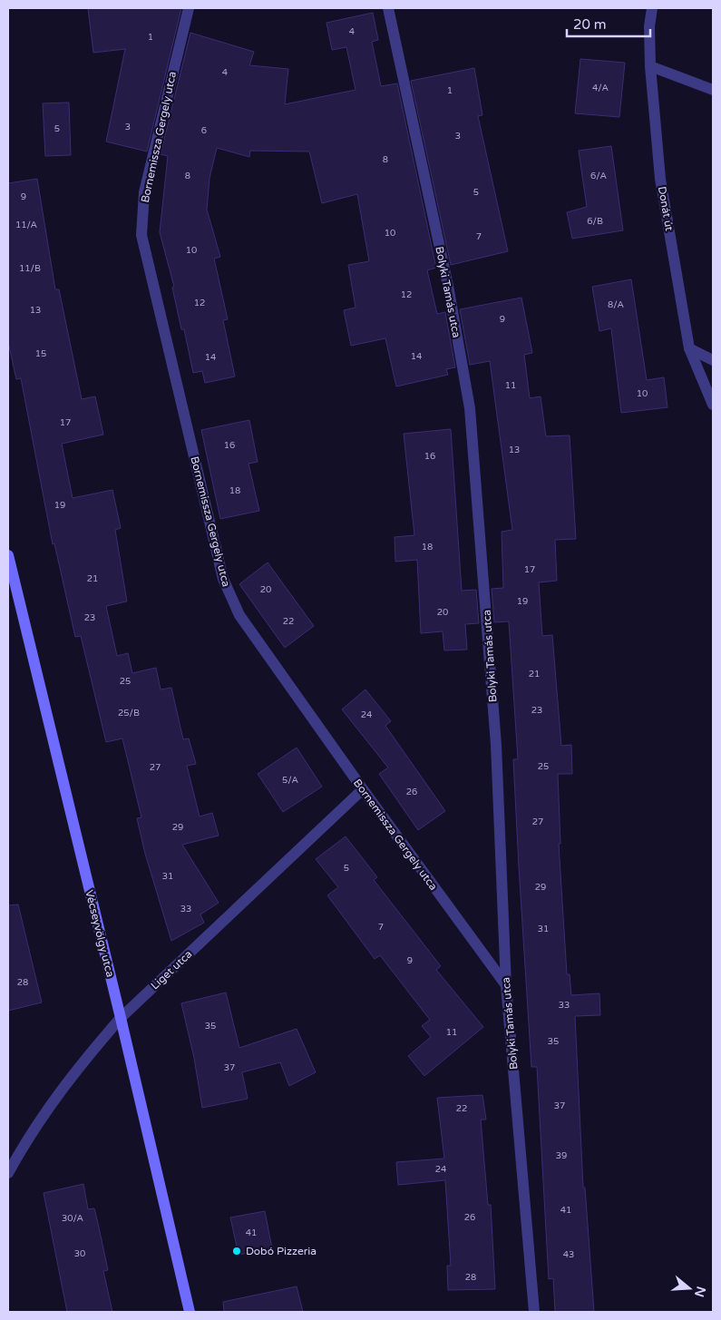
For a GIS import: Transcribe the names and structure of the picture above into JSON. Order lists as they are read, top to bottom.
{
  "streets": {
    "main road": ["Vécseyvölgy utca"],
    "street": [
      "Bornemissza Gergely utca",
      "Donát út",
      "Bolyki Tamás utca",
      "Liget utca"
    ]
  },
  "crossings": [
    ["Bornemissza Gergely utca", "Bolyki Tamás utca"],
    ["Bornemissza Gergely utca", "Liget utca"],
    ["Vécseyvölgy utca", "Liget utca"]
  ],
  "places": ["Dobó Pizzeria"],
  "house_numbers": [
    "4",
    "1",
    "4",
    "4/A",
    "1",
    "3",
    "5",
    "6",
    "3",
    "8",
    "8",
    "6/A",
    "5",
    "9",
    "6/B",
    "11/A",
    "10",
    "7",
    "10",
    "11/B",
    "12",
    "12",
    "8/A",
    "13",
    "9",
    "15",
    "14",
    "14",
    "11",
    "10",
    "17",
    "16",
    "13",
    "16",
    "18",
    "19",
    "18",
    "17",
    "21",
    "20",
    "19",
    "20",
    "23",
    "22",
    "21",
    "25",
    "23",
    "25/B",
    "24",
    "25",
    "27",
    "5/A",
    "26",
    "27",
    "29",
    "5",
    "31",
    "29",
    "33",
    "7",
    "31",
    "9",
    "28",
    "33",
    "35",
    "11",
    "35",
    "37",
    "37",
    "22",
    "39",
    "24",
    "41",
    "26",
    "30/A",
    "41",
    "30",
    "43",
    "28"
  ],
  "scale_bar": "20 m",
  "north": "right"
}
